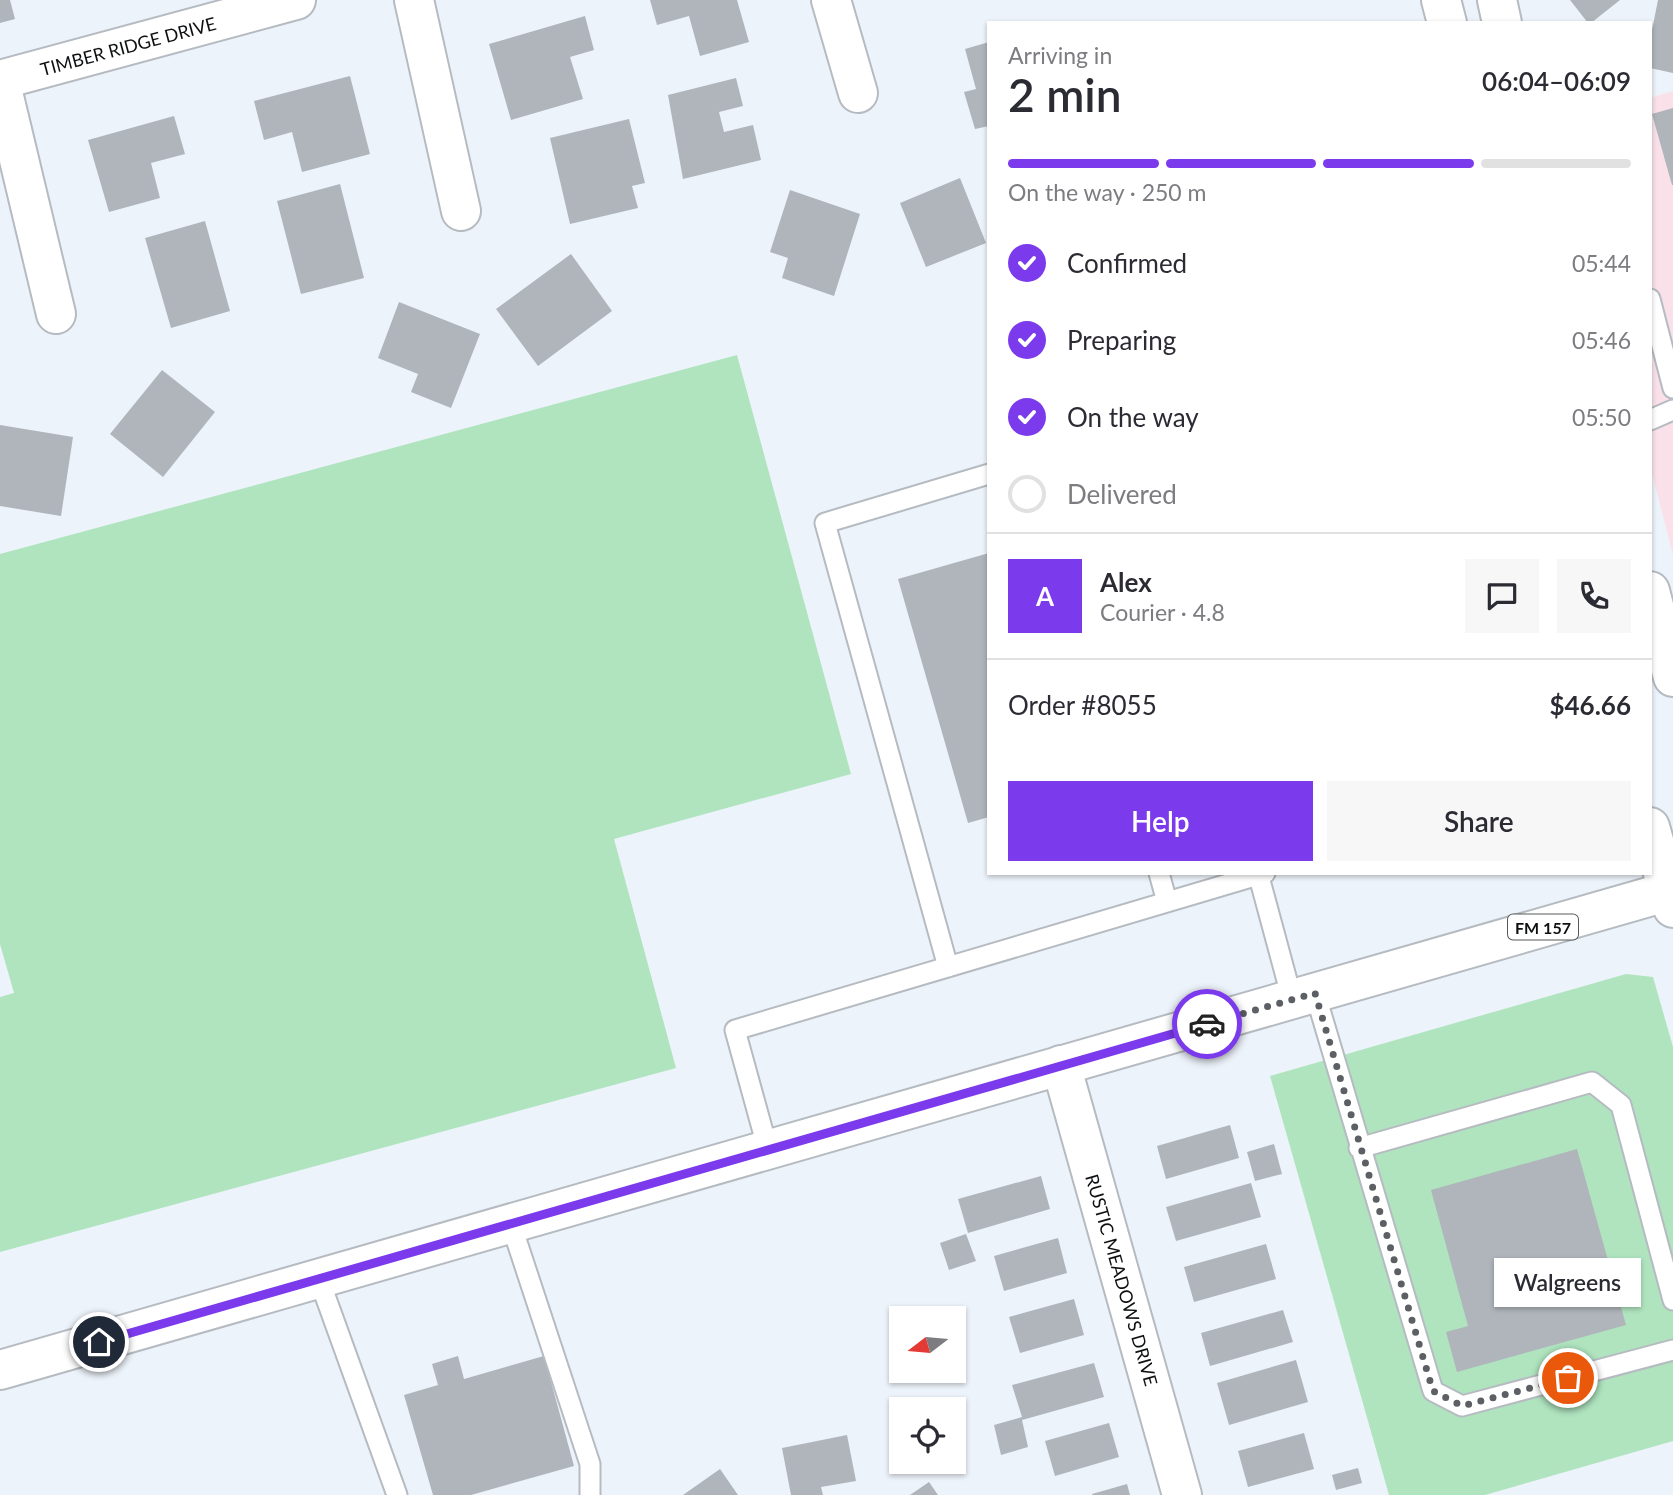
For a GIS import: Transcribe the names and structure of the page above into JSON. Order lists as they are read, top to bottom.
{
  "streets": {
    "main road": ["TIMBER RIDGE DRIVE", "FM 157", "RUSTIC MEADOWS DRIVE"]
  },
  "crossings": [
    ["FM 157", "RUSTIC MEADOWS DRIVE"]
  ],
  "places": ["Walgreens"],
  "north": "left",
  "page": {
    "heading": ["2 min", "Arriving in", "06:04–06:09"],
    "panel": [
      "Alex",
      "Courier · 4.8",
      "Order #8055",
      "$46.66"
    ],
    "bar": "On the way · 250 m",
    "list": [
      ["Confirmed", "05:44"],
      ["Preparing", "05:46"],
      ["On the way", "05:50"],
      "Delivered"
    ],
    "round": "A",
    "buttons": ["Help", "Share"],
    "bubble": "Walgreens"
  }
}
